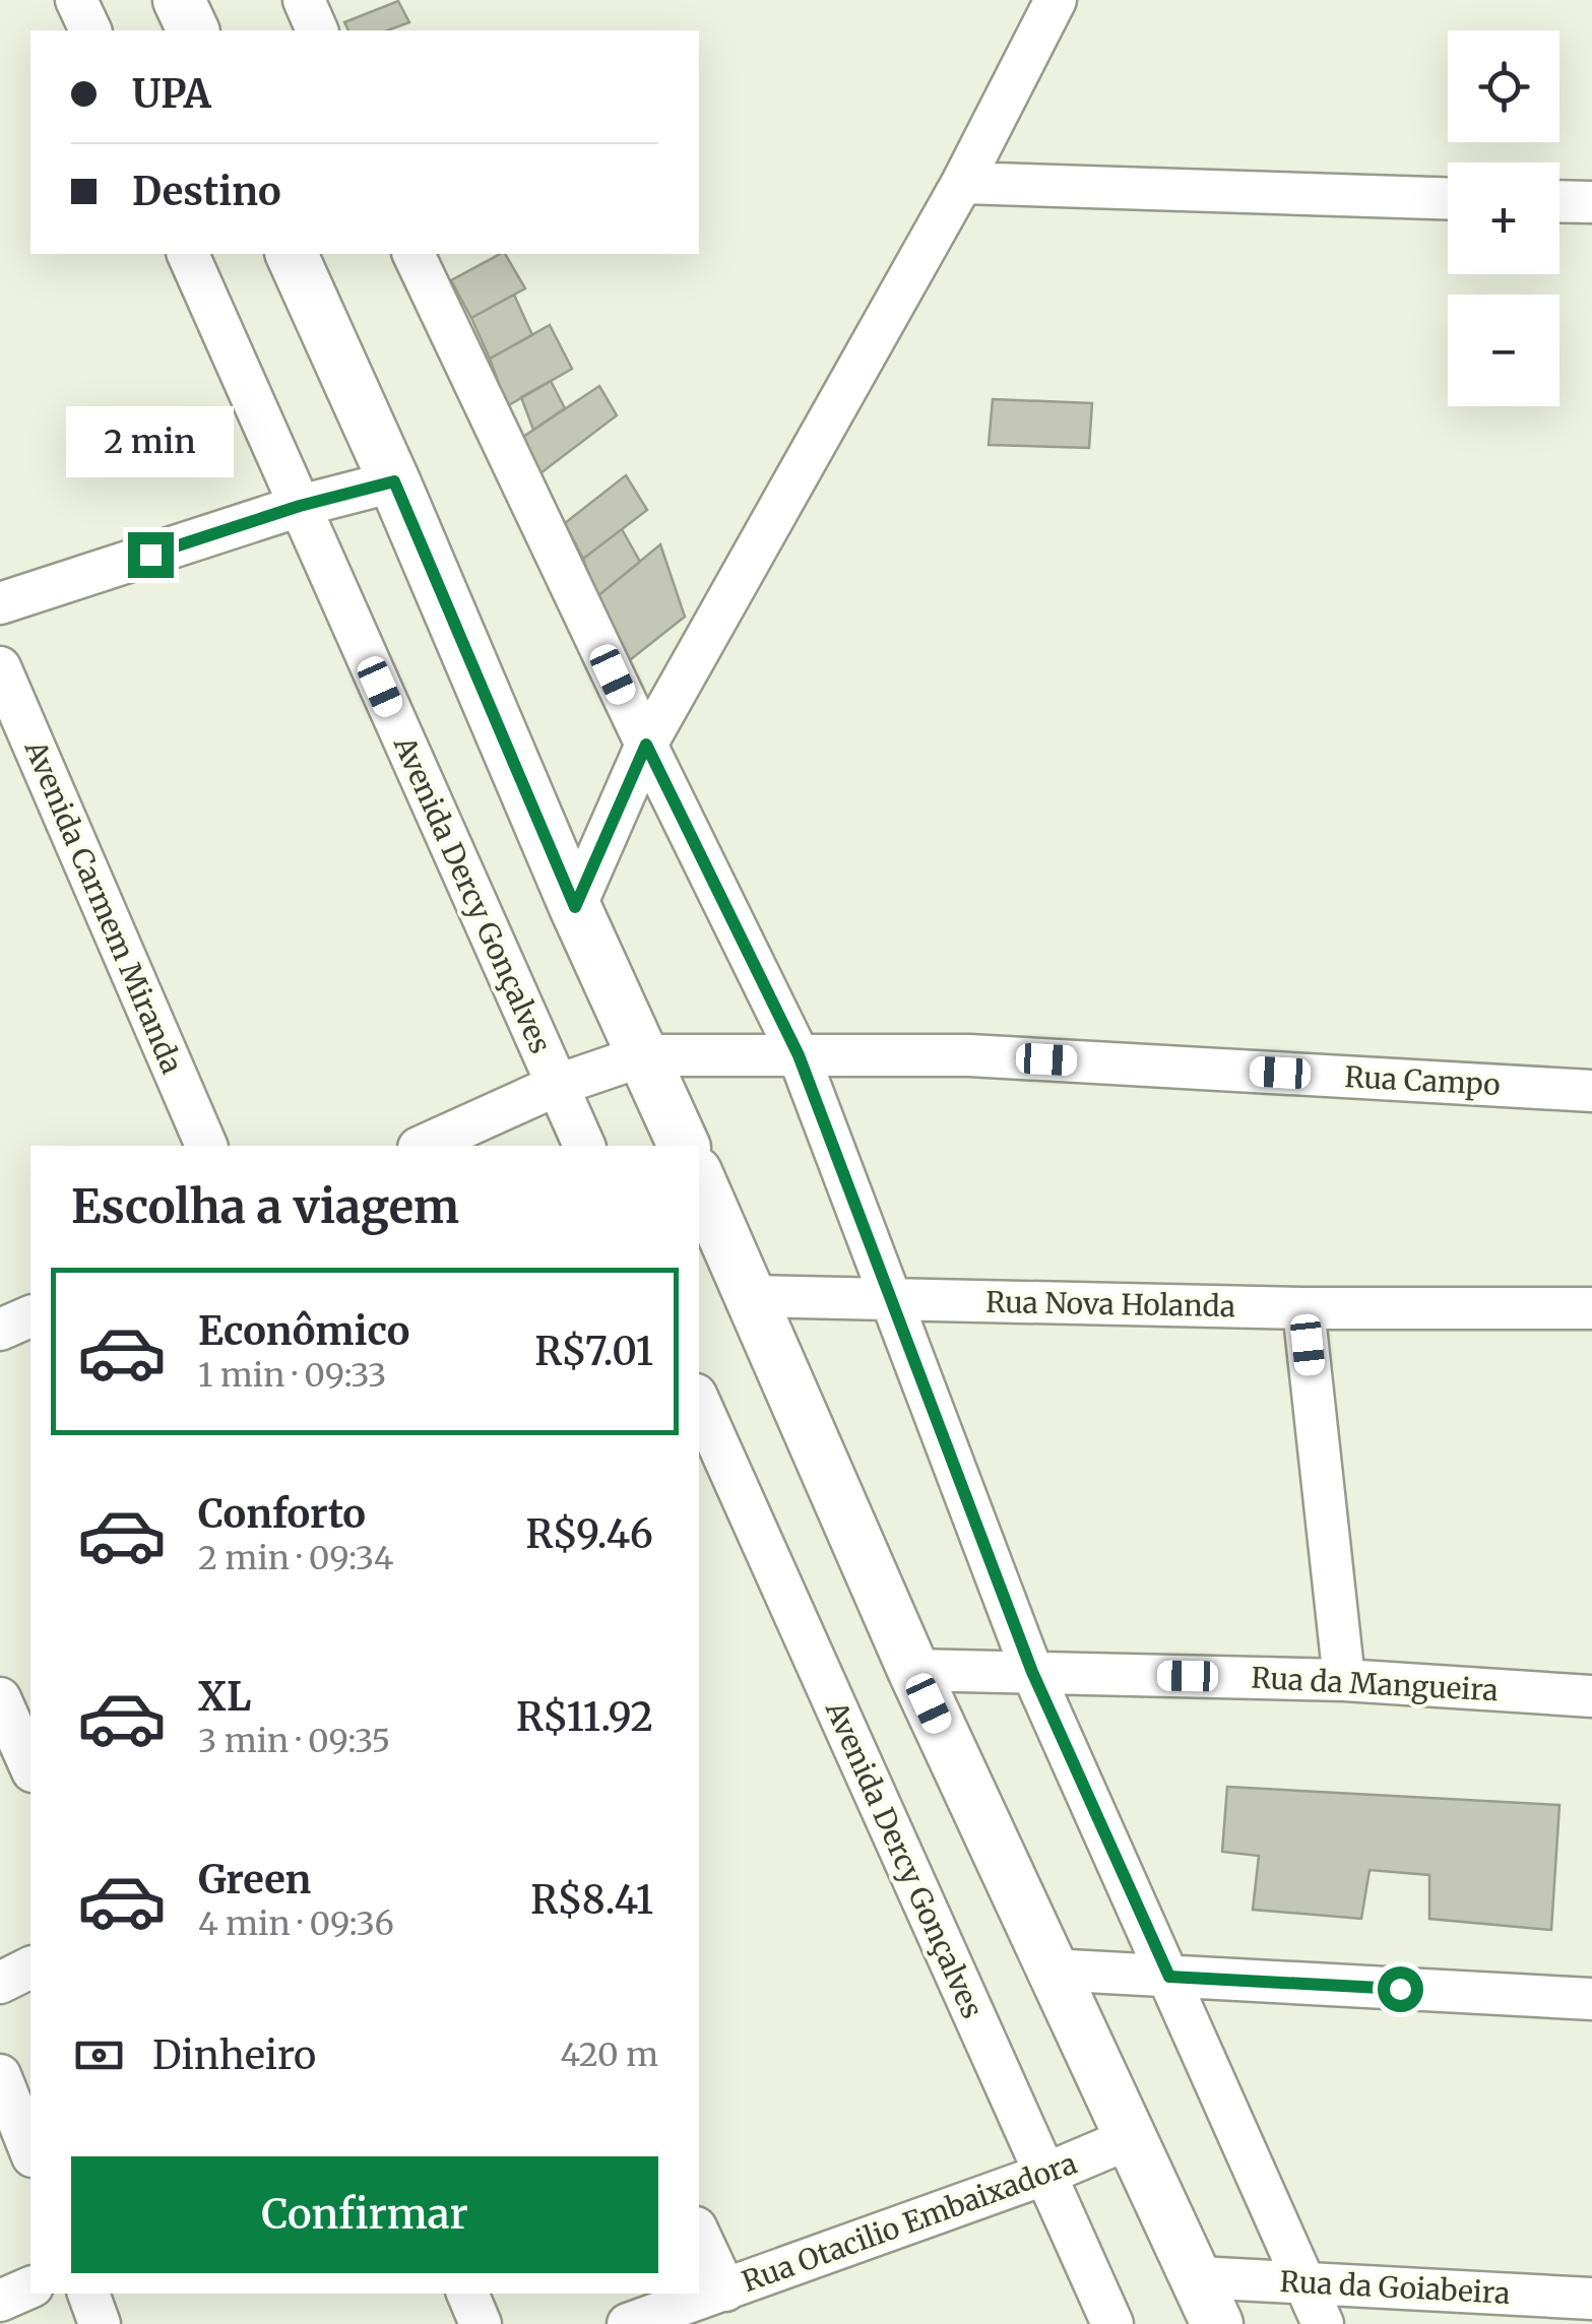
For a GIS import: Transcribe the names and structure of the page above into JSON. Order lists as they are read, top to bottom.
{
  "streets": {
    "street": [
      "Avenida Dercy Gonçalves",
      "Avenida Carmem Miranda",
      "Rua Campo",
      "Rua Nova Holanda",
      "Rua da Mangueira",
      "Rua Otacilio Embaixadora",
      "Rua da Goiabeira"
    ]
  },
  "crossings": [
    ["Avenida Dercy Gonçalves", "Rua Campo"],
    ["Avenida Dercy Gonçalves", "Rua Otacilio Embaixadora"]
  ],
  "page": {
    "map_buttons": ["+", "−"],
    "banner": ["UPA", "Destino"],
    "bubble": "2 min",
    "heading": "Escolha a viagem",
    "list": [
      {
        "name": "Econômico",
        "note": "1 min · 09:33",
        "value": "R$7.01"
      },
      {
        "name": "Conforto",
        "note": "2 min · 09:34",
        "value": "R$9.46"
      },
      {
        "name": "XL",
        "note": "3 min · 09:35",
        "value": "R$11.92"
      },
      {
        "name": "Green",
        "note": "4 min · 09:36",
        "value": "R$8.41"
      }
    ],
    "pay": ["Dinheiro", "420 m"],
    "buttons": "Confirmar"
  }
}
